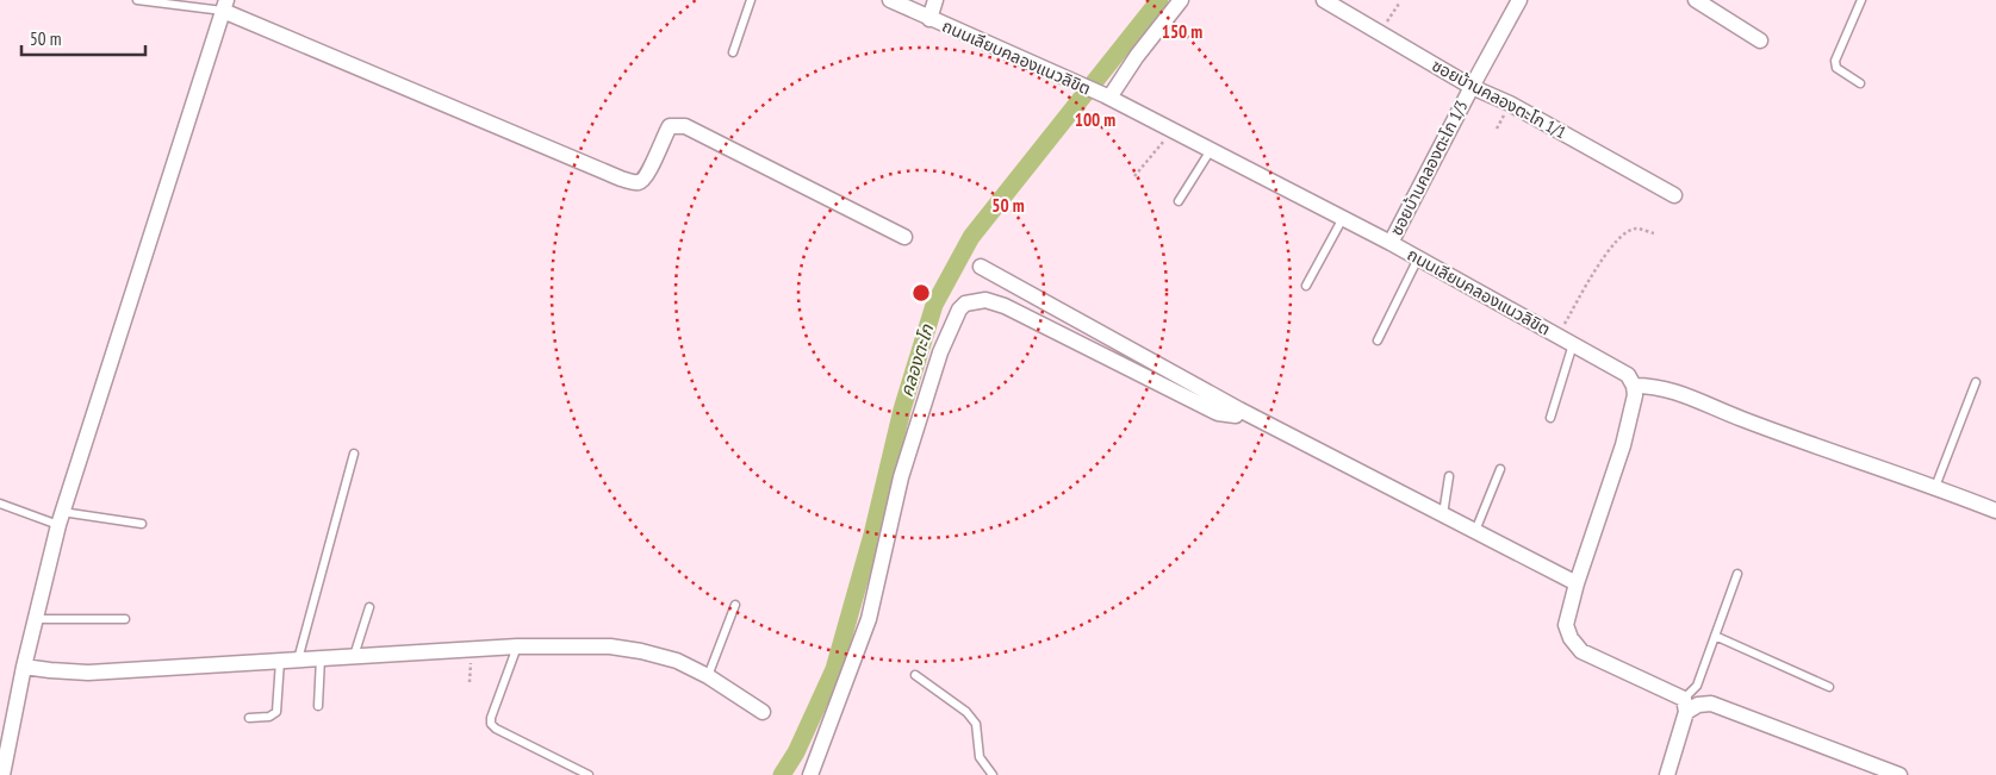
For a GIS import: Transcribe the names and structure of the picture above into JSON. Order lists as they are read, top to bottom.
{
  "streets": {
    "street": ["ถนนเลียบคลองแนวลิขิต", "ซอยบ้านคลองตะโก 1/1", "ซอยบ้านคลองตะโก 1/3"]
  },
  "crossings": [
    ["ถนนเลียบคลองแนวลิขิต", "ซอยบ้านคลองตะโก 1/3"],
    ["ซอยบ้านคลองตะโก 1/1", "ซอยบ้านคลองตะโก 1/3"]
  ],
  "water": ["คลองตะโก"],
  "scale_bar": "50 m",
  "rings": ["150 m", "100 m", "50 m"]
}
